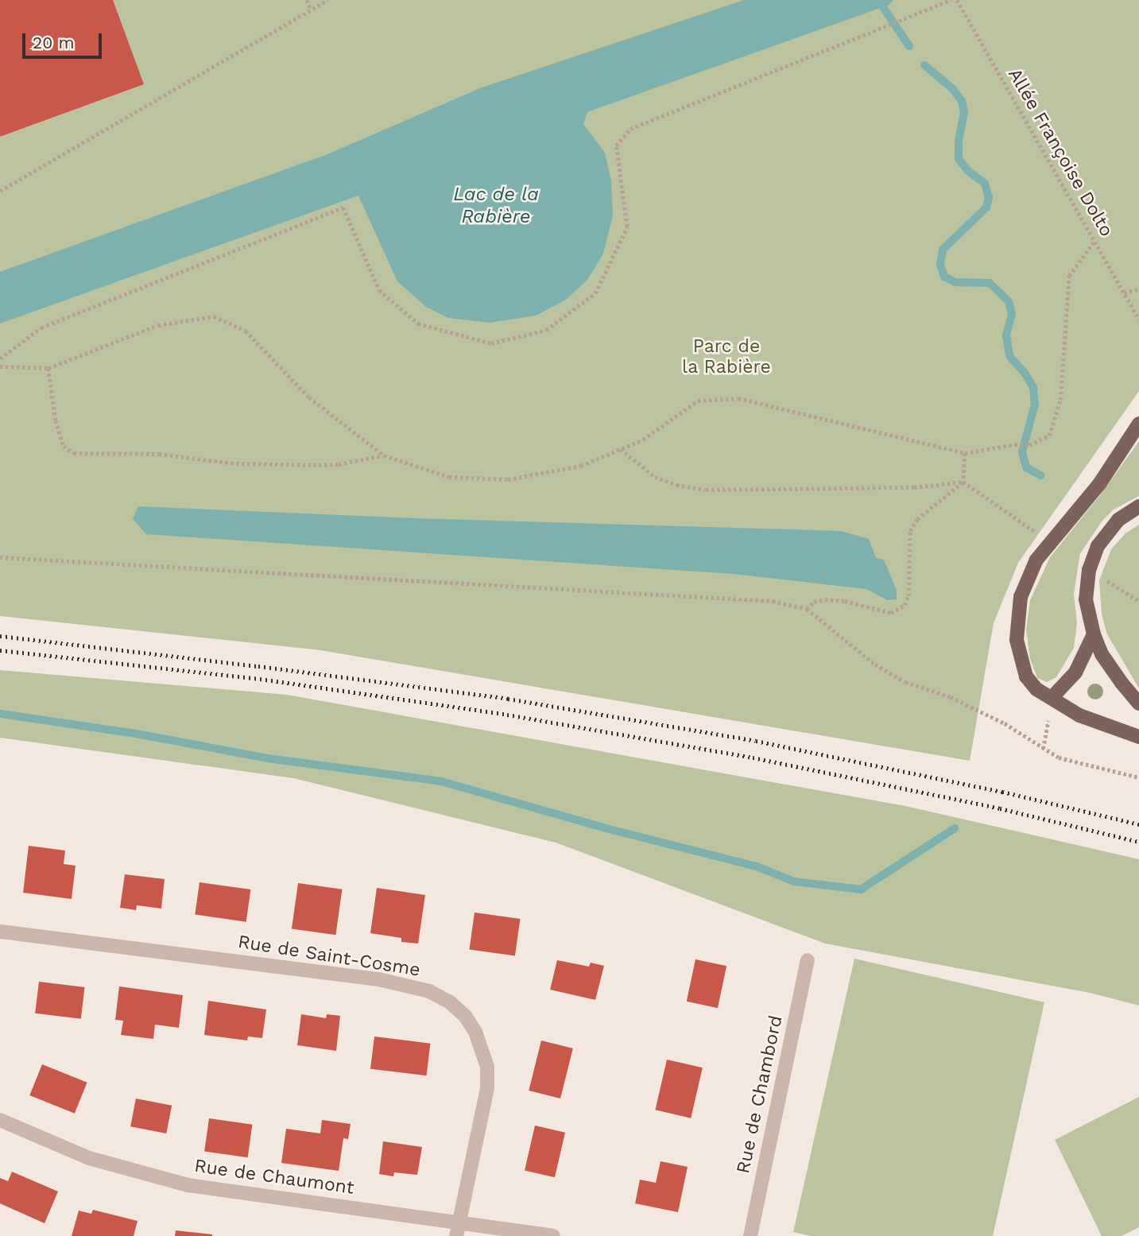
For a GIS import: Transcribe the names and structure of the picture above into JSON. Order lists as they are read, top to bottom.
{
  "streets": {
    "street": ["Rue de Saint-Cosme", "Rue de Chambord", "Rue de Chaumont"],
    "path": ["Allée Françoise Dolto"]
  },
  "crossings": [
    ["Rue de Saint-Cosme", "Rue de Chaumont"]
  ],
  "water": ["Lac de la Rabière"],
  "parks": ["Parc de la Rabière"],
  "scale_bar": "20 m"
}
